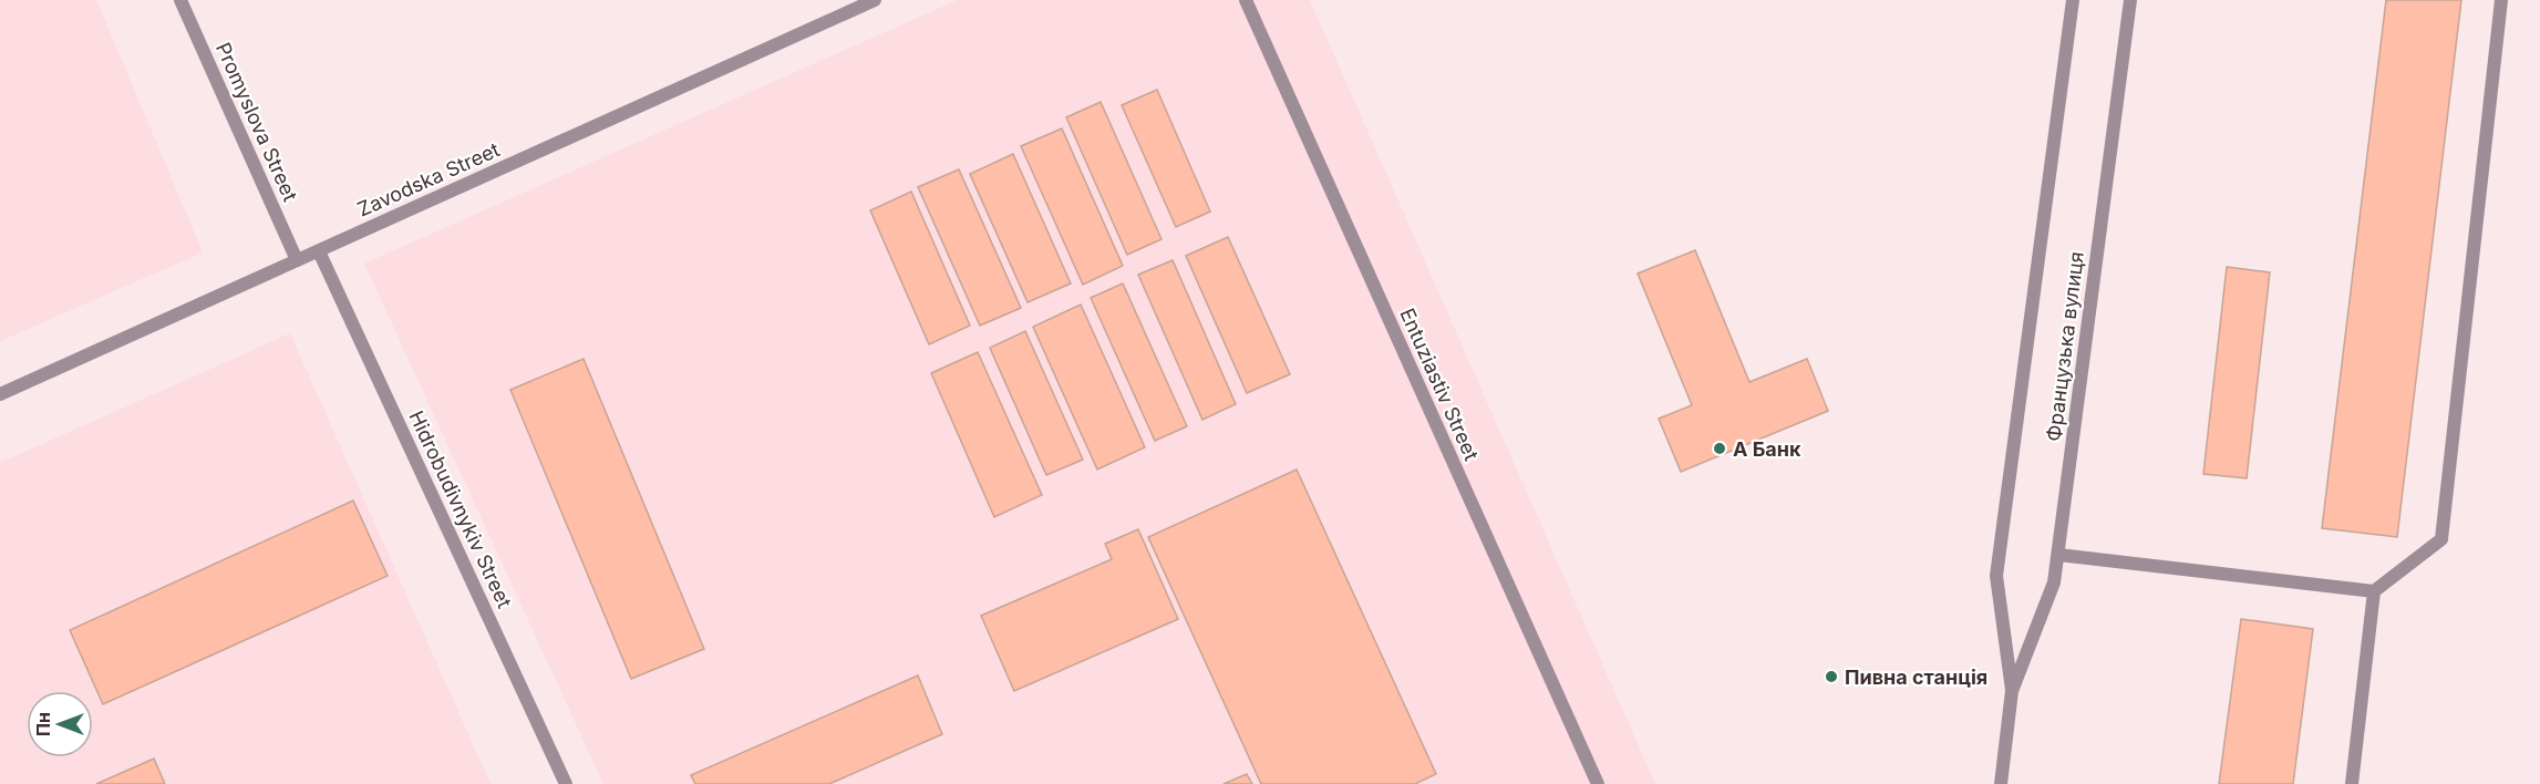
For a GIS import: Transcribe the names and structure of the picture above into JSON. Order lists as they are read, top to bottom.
{
  "streets": {
    "street": [
      "Promyslova Street",
      "Zavodska Street",
      "Французька вулиця",
      "Entuziastiv Street",
      "Hidrobudivnykiv Street"
    ]
  },
  "crossings": [
    ["Promyslova Street", "Zavodska Street"],
    ["Zavodska Street", "Hidrobudivnykiv Street"]
  ],
  "places": ["А Банк", "Пивна станція"],
  "north": "left"
}
